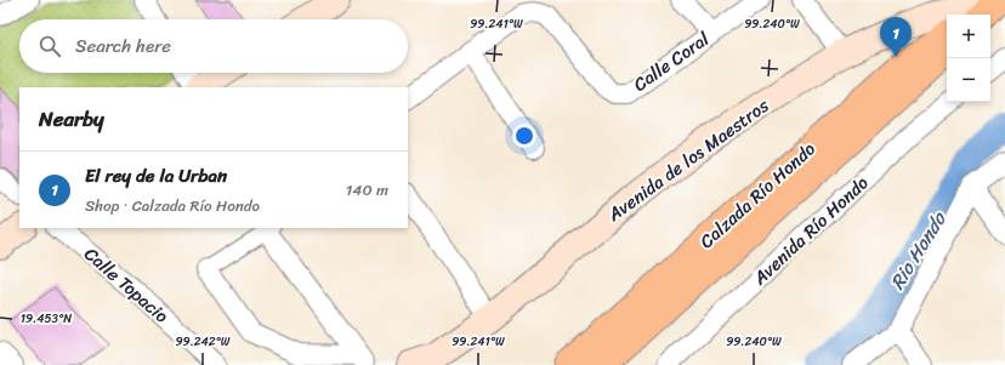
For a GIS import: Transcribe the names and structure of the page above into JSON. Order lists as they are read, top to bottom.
{
  "streets": {
    "main road": ["Avenida de los Maestros", "Calzada Río Hondo"],
    "street": ["Calle Coral", "Avenida Río Hondo", "Calle Topacio"]
  },
  "water": ["Rio Hondo"],
  "page": {
    "map_buttons": ["+", "−"],
    "pins": "1",
    "search": "Search here",
    "heading": "Nearby",
    "list": [
      {
        "mark": "1",
        "name": "El rey de la Urban",
        "note": "Shop · Calzada Río Hondo",
        "value": "140 m"
      }
    ]
  },
  "coordinates": [
    "99.241°W",
    "99.240°W",
    "19.453°N",
    "99.242°W"
  ]
}
